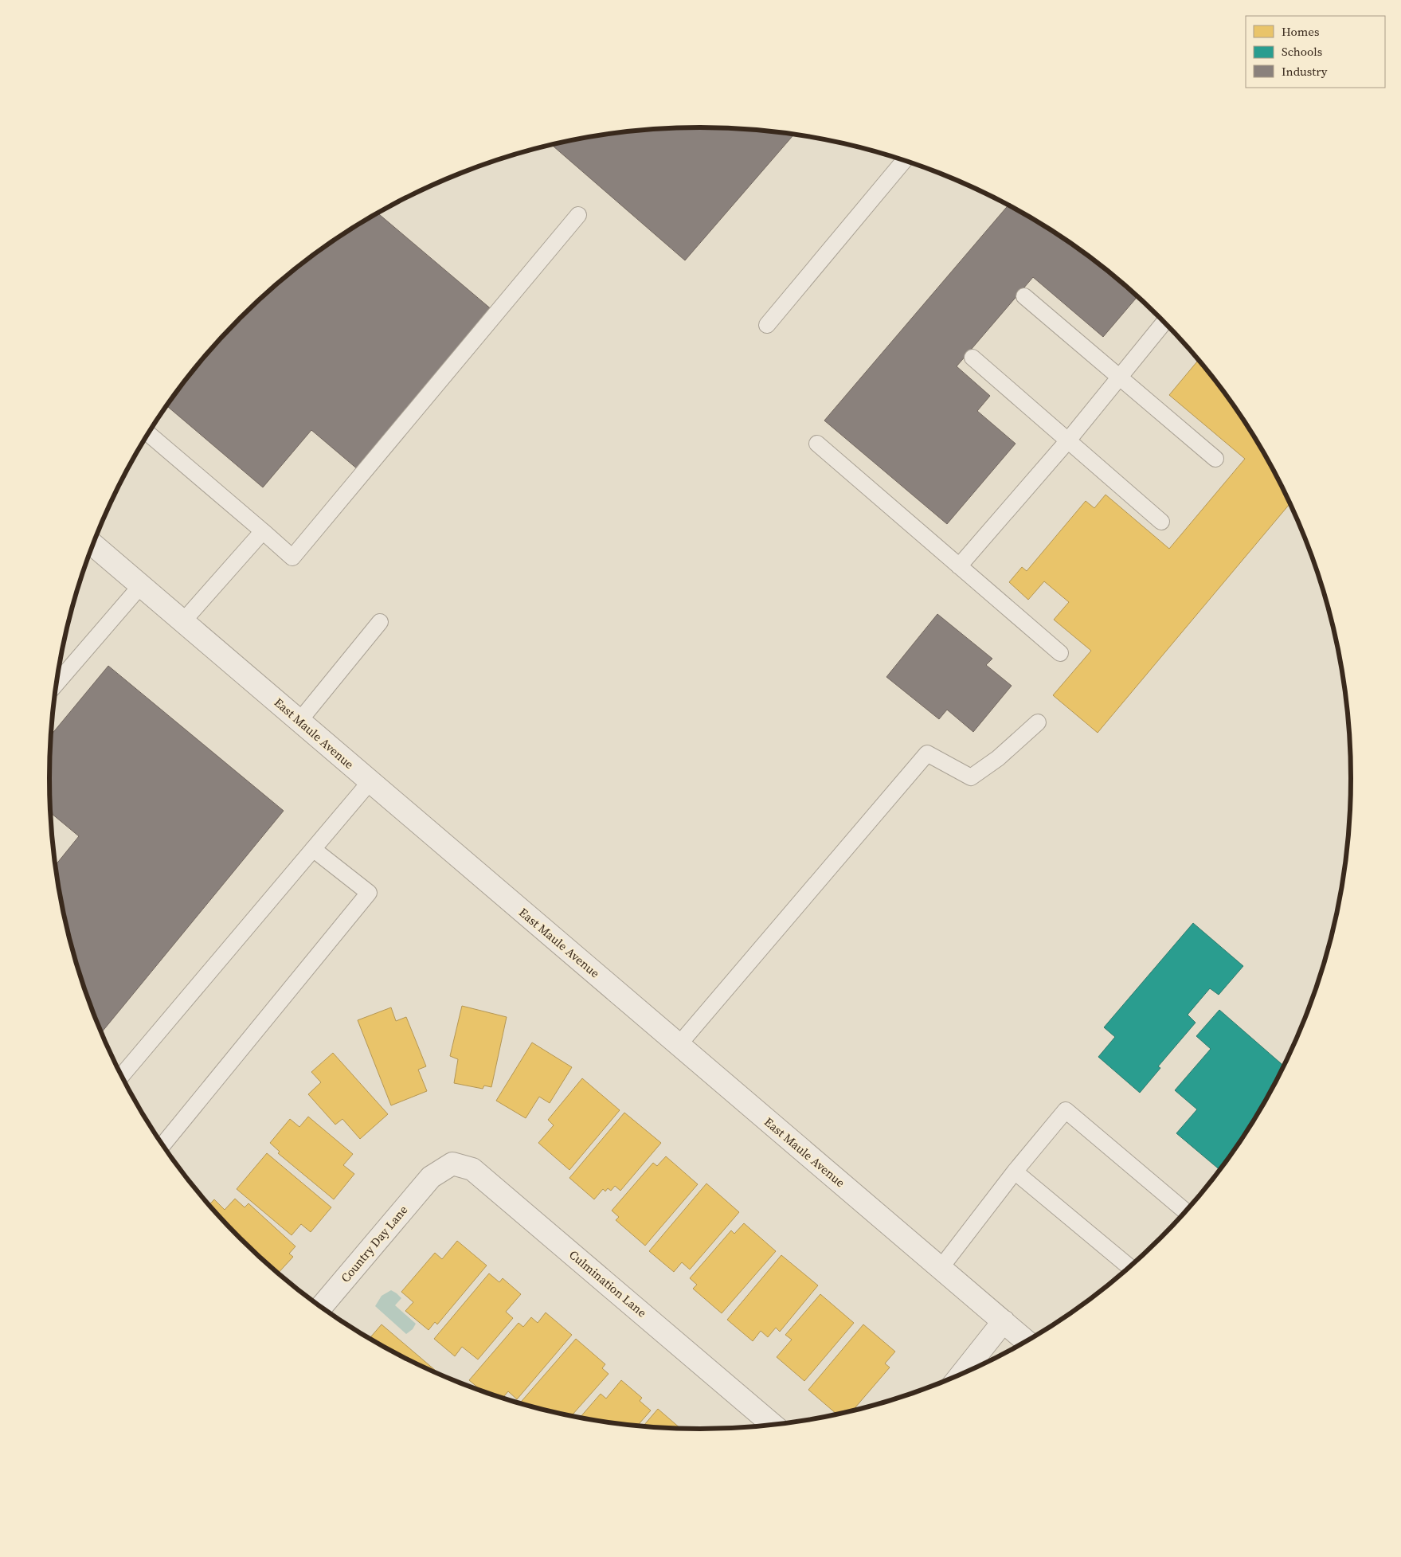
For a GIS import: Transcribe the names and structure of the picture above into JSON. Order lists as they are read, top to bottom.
{
  "streets": {
    "street": ["East Maule Avenue", "Country Day Lane", "Culmination Lane"]
  },
  "crossings": [
    ["Country Day Lane", "Culmination Lane"]
  ],
  "legend": ["Homes", "Schools", "Industry"]
}
